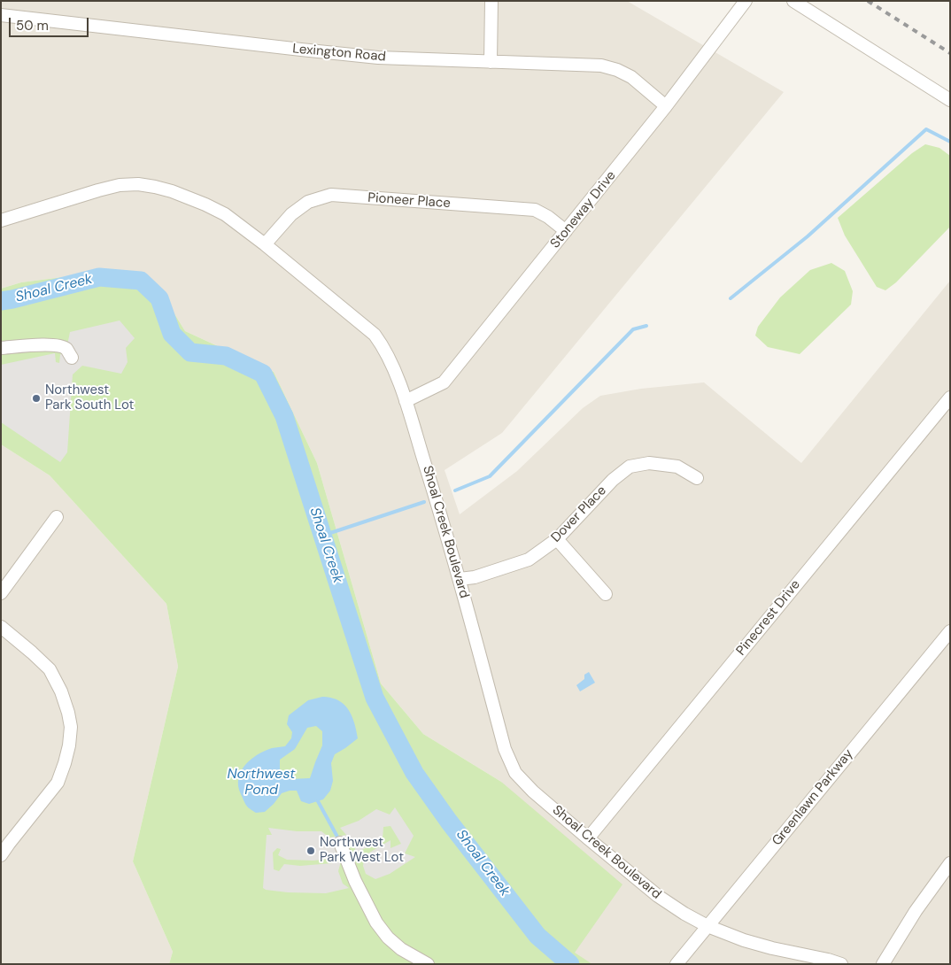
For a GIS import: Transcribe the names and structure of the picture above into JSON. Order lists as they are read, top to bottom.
{
  "streets": {
    "street": [
      "Lexington Road",
      "Pioneer Place",
      "Stoneway Drive",
      "Dover Place",
      "Shoal Creek Boulevard",
      "Pinecrest Drive",
      "Greenlawn Parkway"
    ]
  },
  "crossings": [
    ["Lexington Road", "Stoneway Drive"],
    ["Pioneer Place", "Stoneway Drive"],
    ["Pioneer Place", "Shoal Creek Boulevard"],
    ["Stoneway Drive", "Shoal Creek Boulevard"],
    ["Dover Place", "Shoal Creek Boulevard"],
    ["Shoal Creek Boulevard", "Pinecrest Drive"],
    ["Shoal Creek Boulevard", "Greenlawn Parkway"]
  ],
  "water": ["Shoal Creek", "Northwest Pond"],
  "places": ["Northwest Park South Lot", "Northwest Park West Lot"],
  "scale_bar": "50 m"
}
